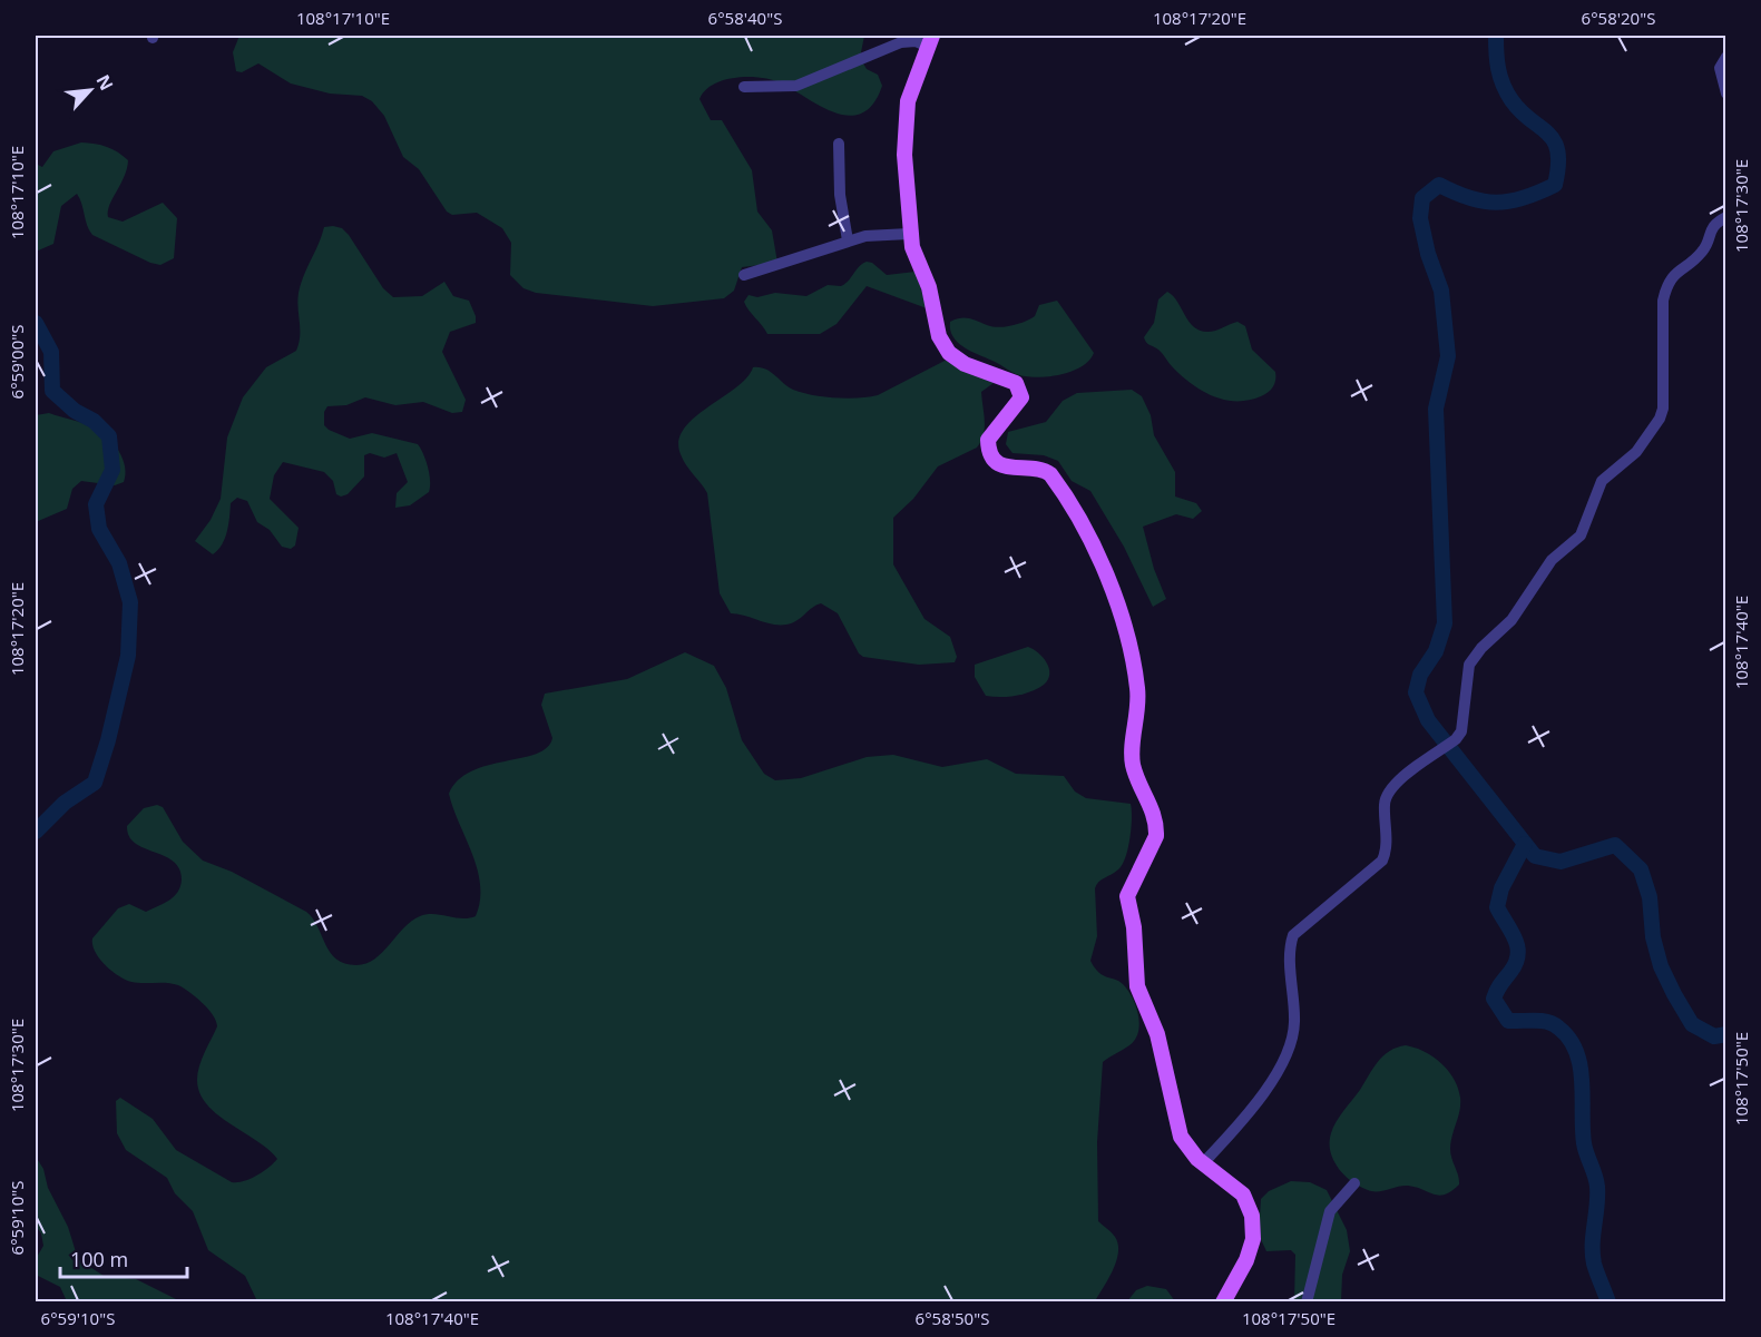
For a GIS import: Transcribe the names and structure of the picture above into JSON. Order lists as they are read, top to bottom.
{
  "scale_bar": "100 m",
  "north": "top right",
  "coordinates": [
    "108°17'10\"E",
    "6°58'40\"S",
    "108°17'20\"E",
    "6°58'20\"S",
    "108°17'30\"E",
    "6°59'00\"S",
    "108°17'40\"E",
    "108°17'50\"E",
    "6°59'10\"S",
    "6°58'50\"S"
  ]
}
